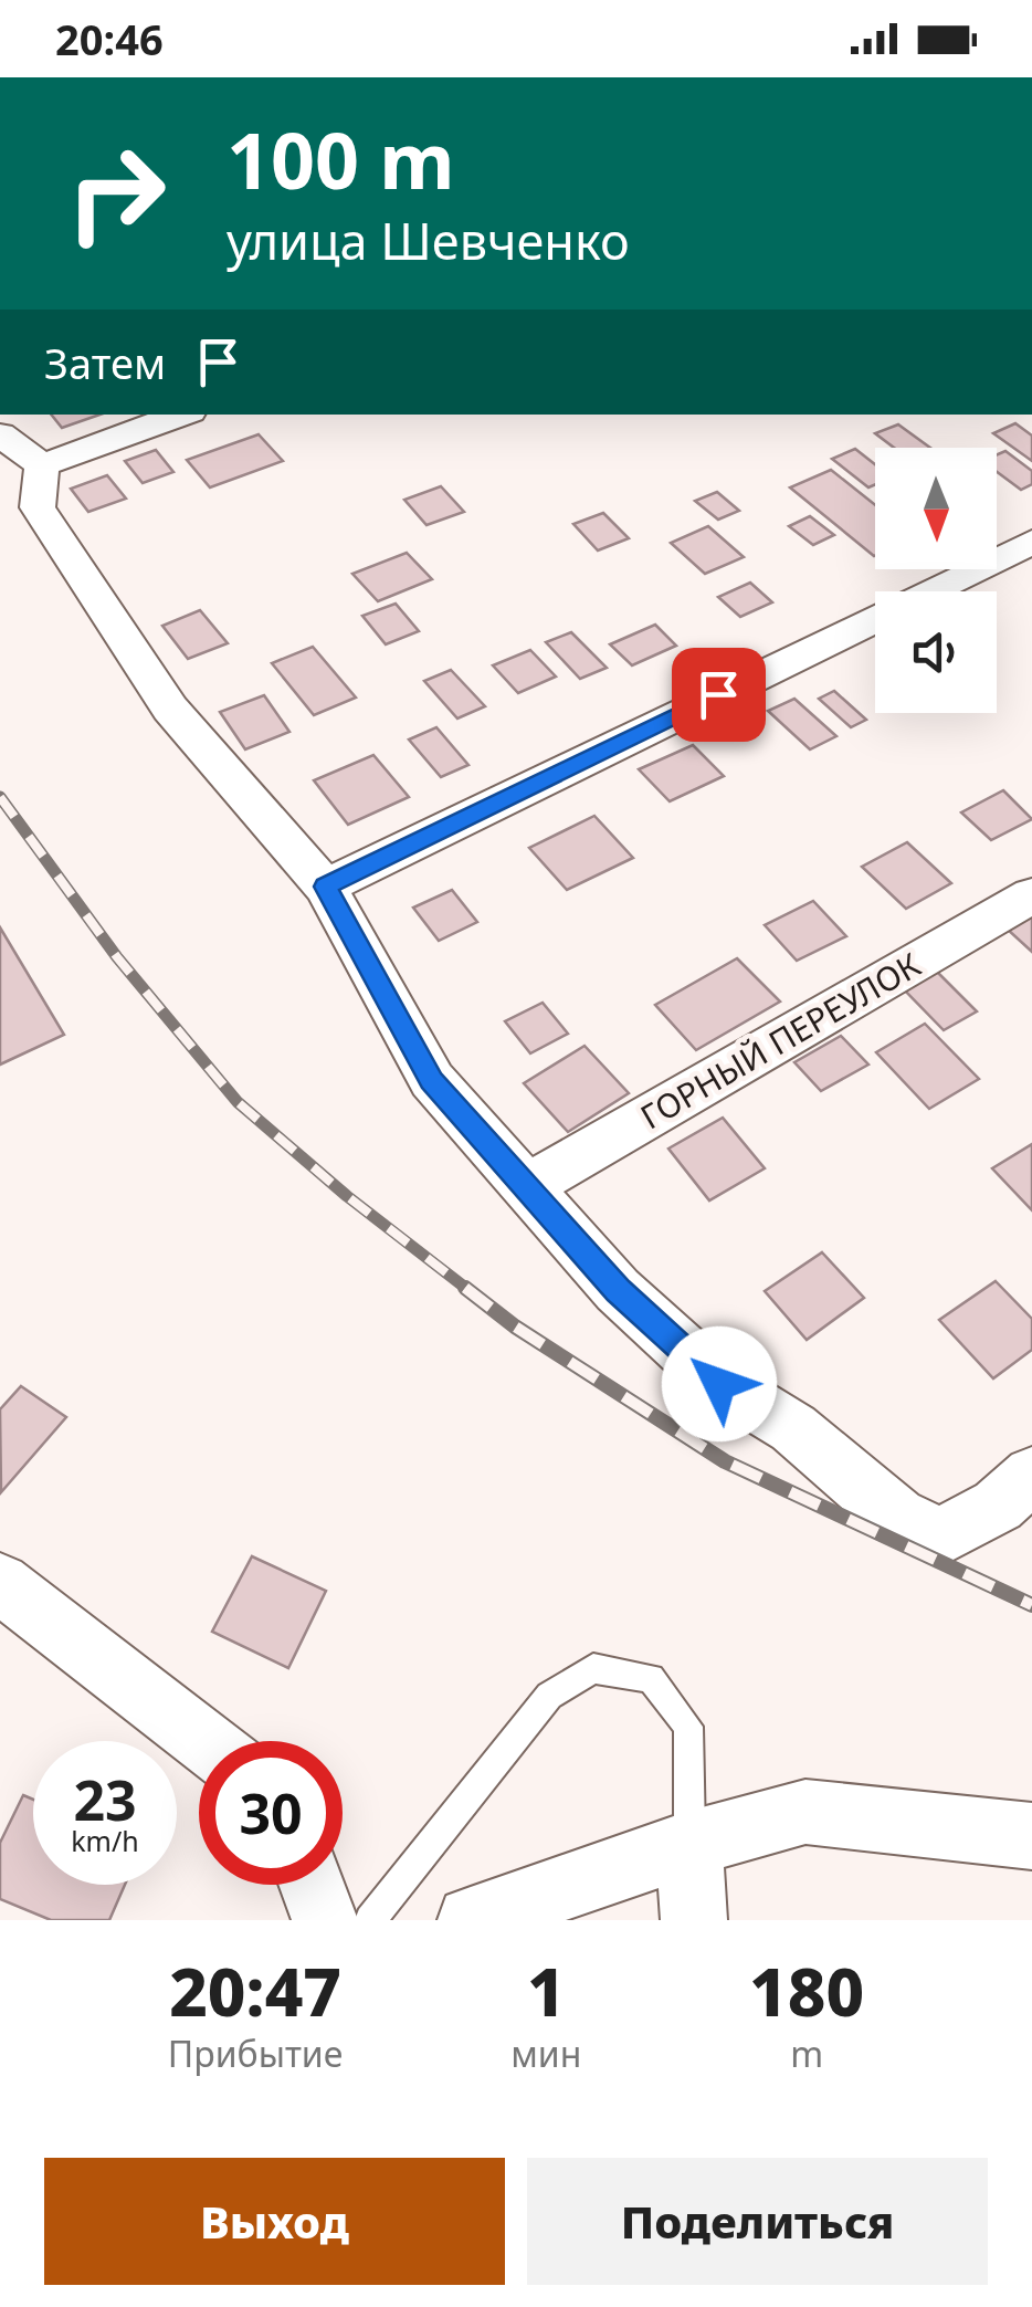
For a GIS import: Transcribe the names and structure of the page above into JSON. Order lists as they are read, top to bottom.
{
  "streets": {
    "street": ["ГОРНЫЙ ПЕРЕУЛОК"]
  },
  "north": "bottom",
  "page": {
    "status": "20:46",
    "turn": ["100 m", "улица Шевченко"],
    "then": "Затем",
    "speed": "23 km/h",
    "limit": "30",
    "eta": [
      "20:47",
      "Прибытие",
      "1",
      "мин",
      "180",
      "m"
    ],
    "buttons": ["Выход", "Поделиться"]
  }
}
